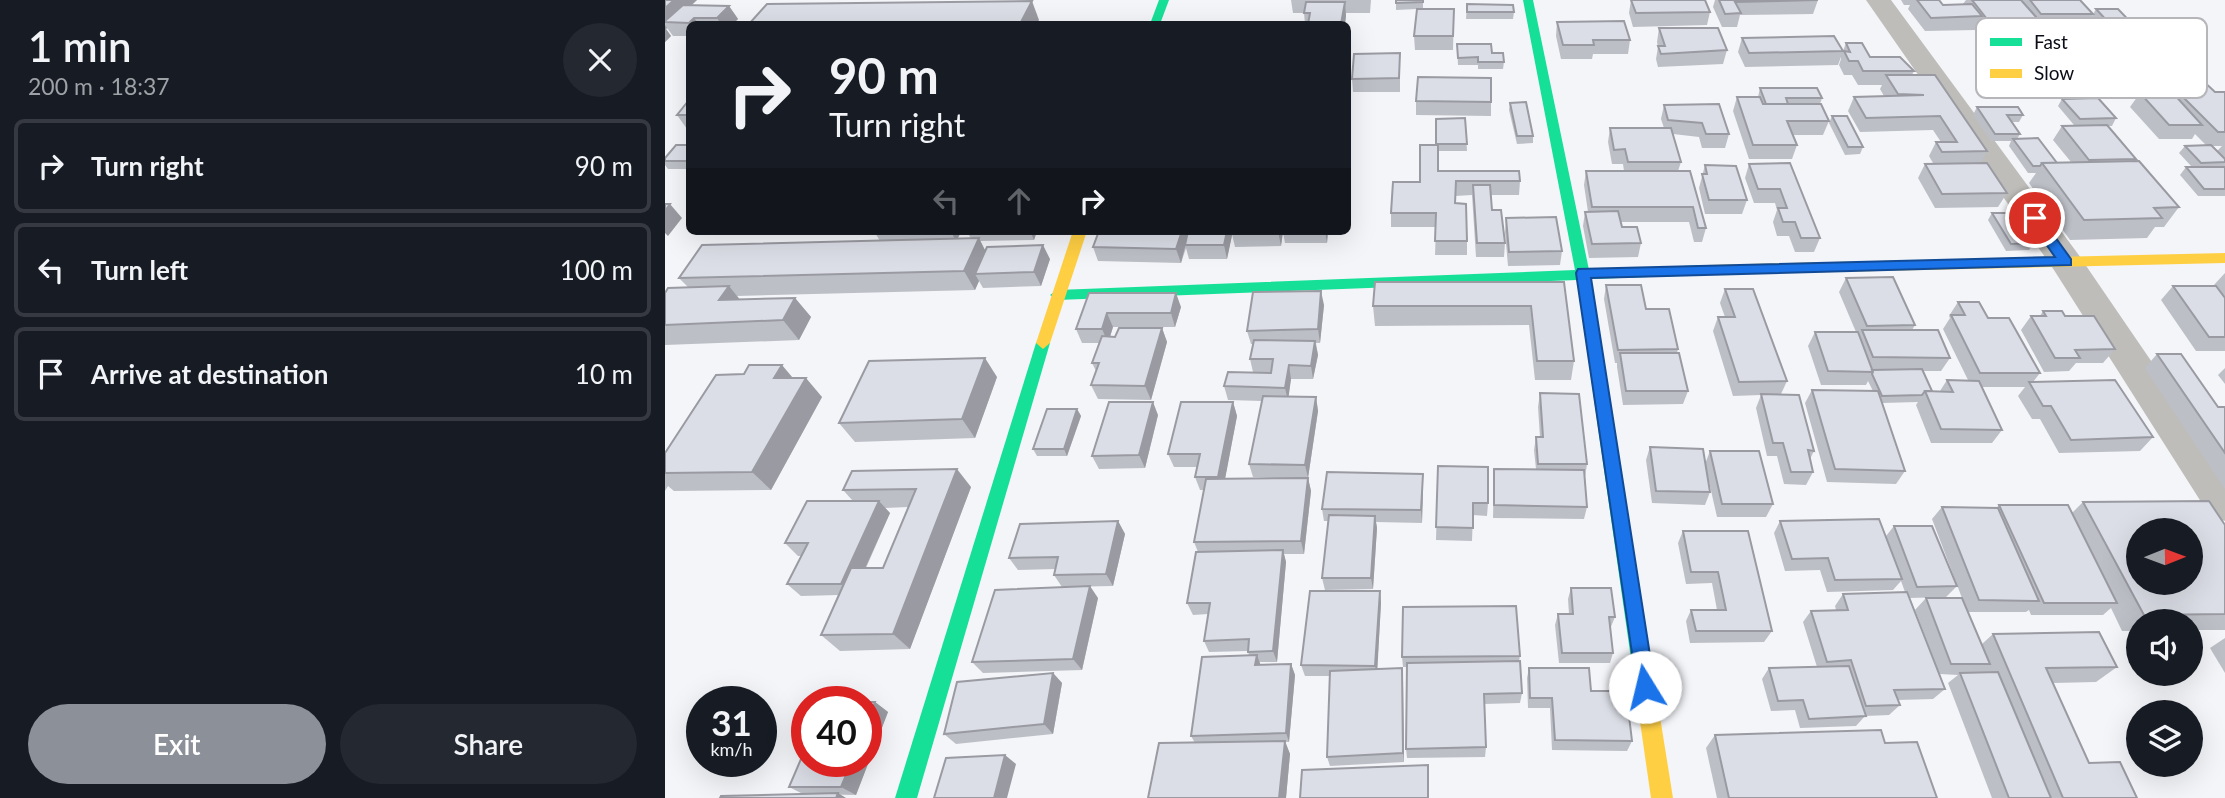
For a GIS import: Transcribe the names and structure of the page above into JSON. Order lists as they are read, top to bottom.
{
  "legend": ["Fast", "Slow"],
  "north": "right",
  "page": {
    "heading": ["1 min", "200 m · 18:37"],
    "turn": ["90 m", "Turn right"],
    "list": [
      {
        "name": "Turn right",
        "value": "90 m"
      },
      {
        "name": "Turn left",
        "value": "100 m"
      },
      {
        "name": "Arrive at destination",
        "value": "10 m"
      }
    ],
    "speed": "31 km/h",
    "limit": "40",
    "buttons": ["Exit", "Share"]
  }
}
